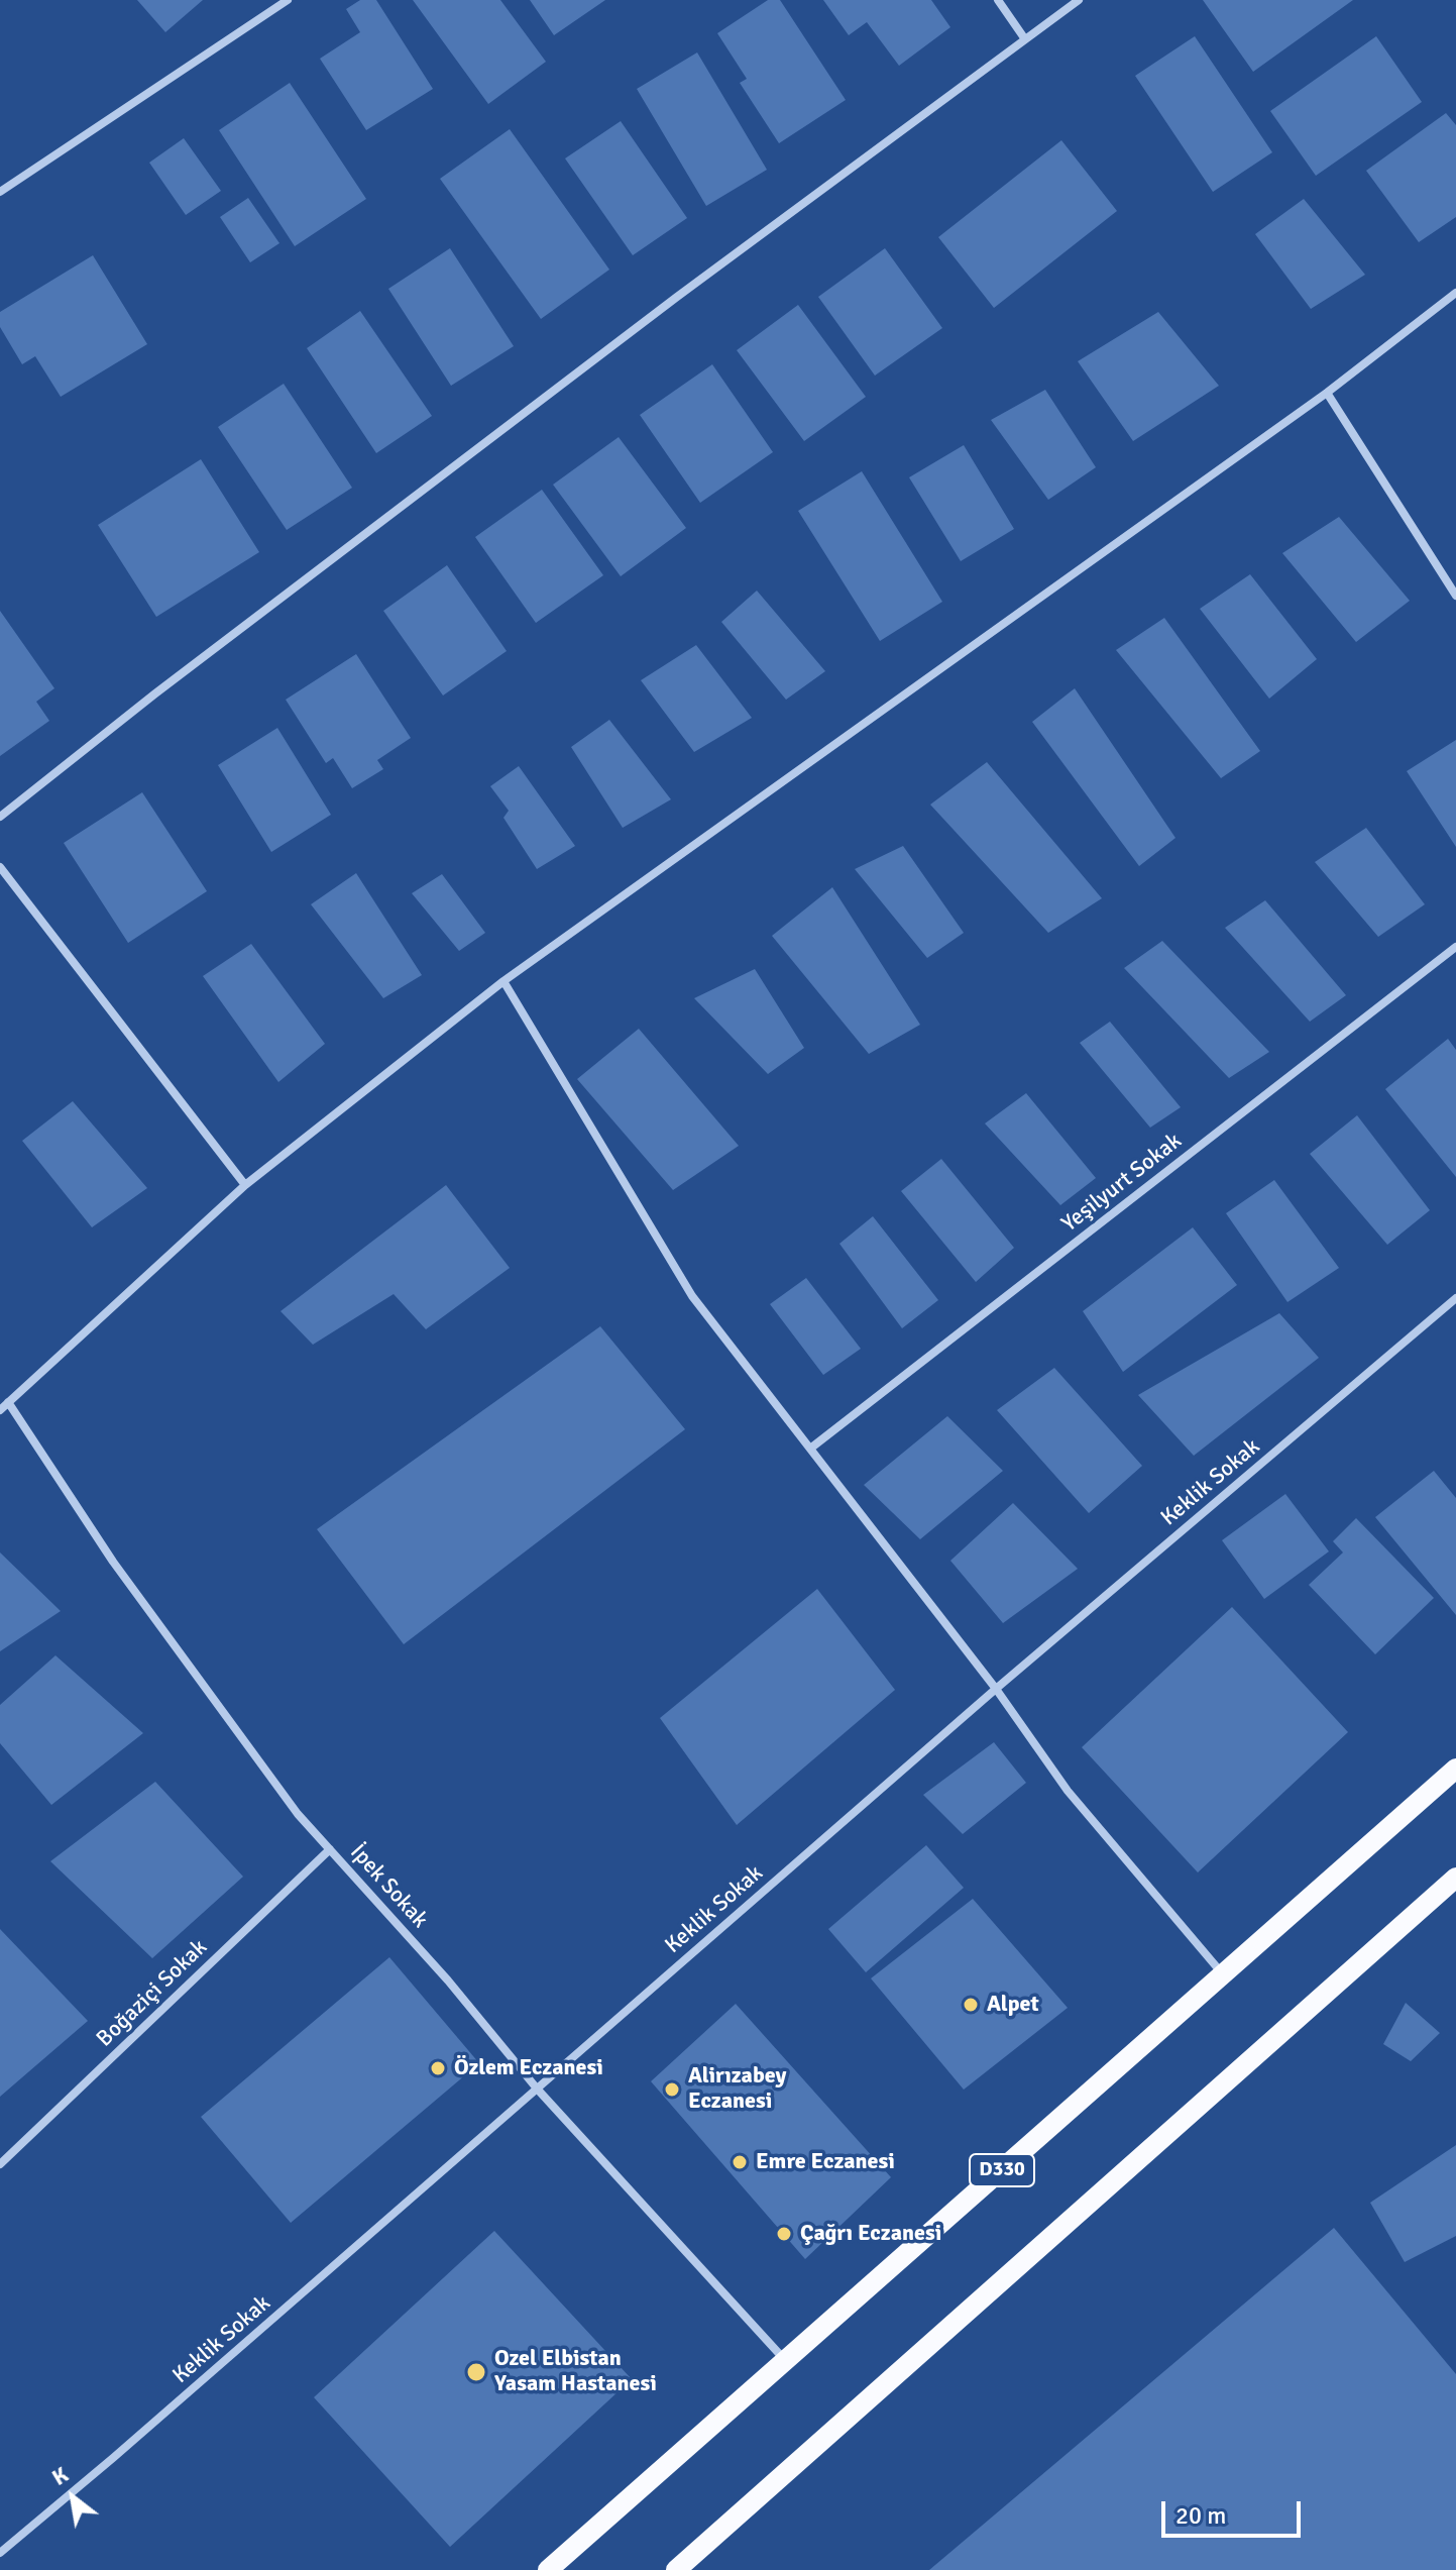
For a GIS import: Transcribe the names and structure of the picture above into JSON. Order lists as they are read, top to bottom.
{
  "streets": {
    "main road": ["D330"],
    "street": [
      "Yeşilyurt Sokak",
      "Keklik Sokak",
      "İpek Sokak",
      "Boğaziçi Sokak"
    ]
  },
  "crossings": [
    ["Keklik Sokak", "İpek Sokak"],
    ["İpek Sokak", "Boğaziçi Sokak"],
    ["İpek Sokak", "D330"]
  ],
  "places": [
    "Alpet",
    "Özlem Eczanesi",
    "Alirızabey Eczanesi",
    "Emre Eczanesi",
    "Çağrı Eczanesi",
    "Ozel Elbistan Yasam Hastanesi"
  ],
  "scale_bar": "20 m",
  "north": "top left"
}
